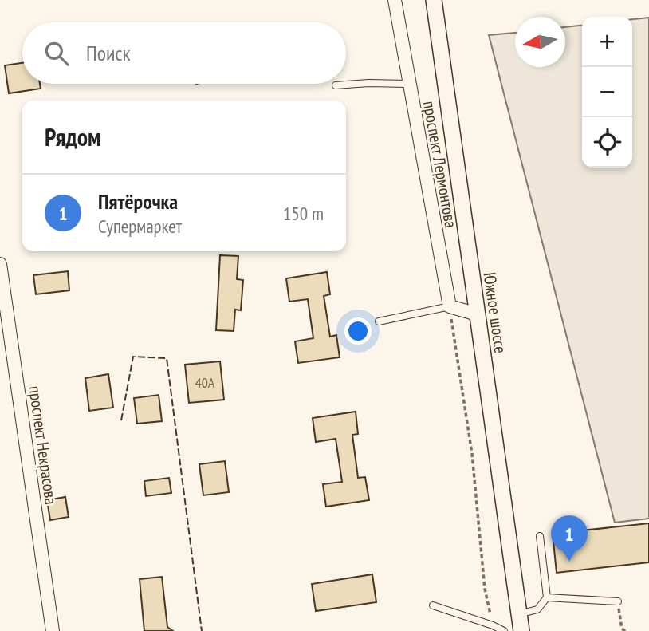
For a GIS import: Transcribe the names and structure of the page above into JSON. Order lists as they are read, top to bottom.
{
  "streets": {
    "street": ["проспект Лермонтова", "Южное шоссе", "проспект Некрасова"]
  },
  "house_numbers": ["40А"],
  "north": "left",
  "page": {
    "map_buttons": ["+", "−"],
    "search": "Поиск",
    "heading": "Рядом",
    "list": [
      {
        "mark": "1",
        "name": "Пятёрочка",
        "note": "Супермаркет",
        "value": "150 m"
      }
    ],
    "pins": "1"
  }
}
